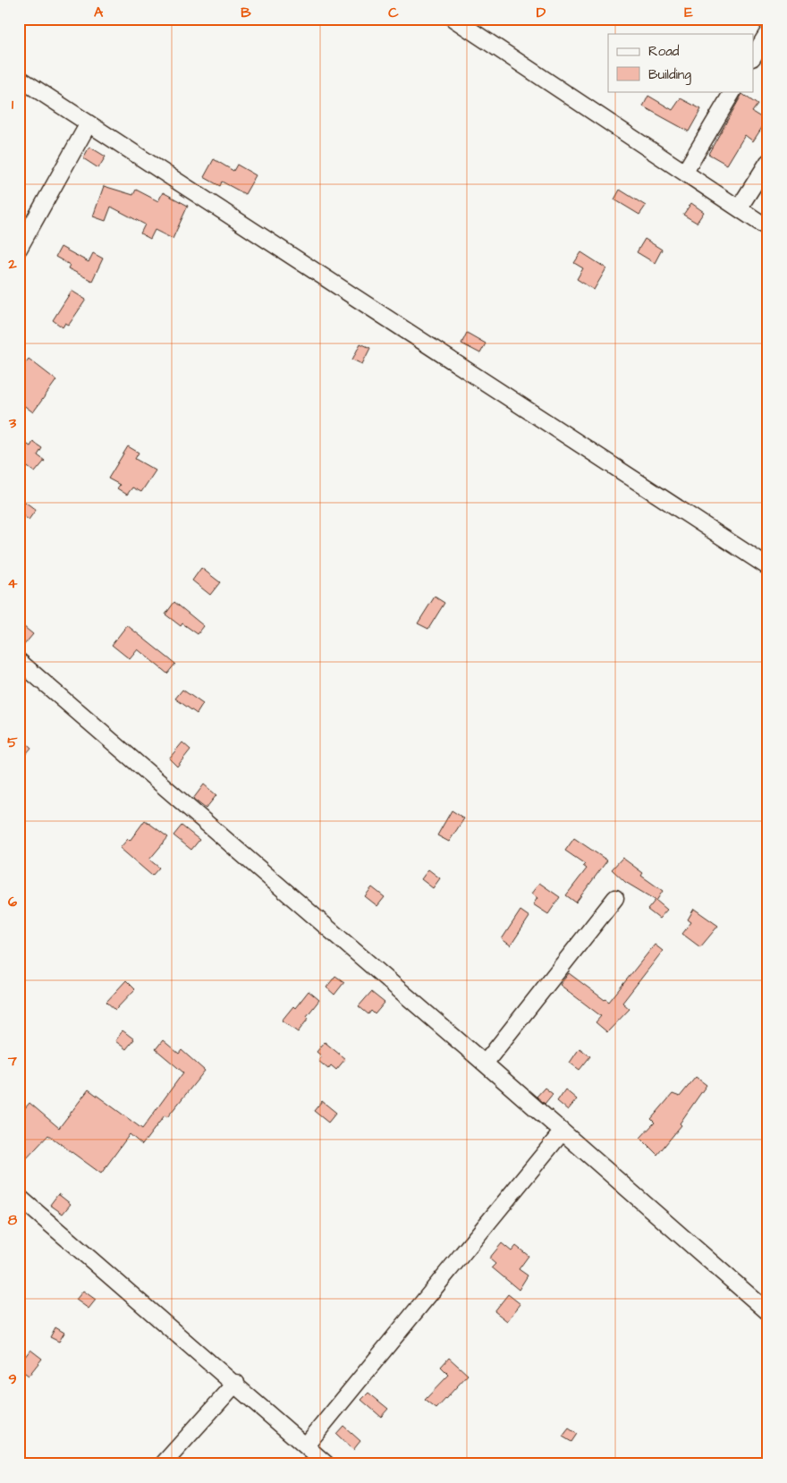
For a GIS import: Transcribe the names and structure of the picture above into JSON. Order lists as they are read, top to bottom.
{
  "legend": ["Road", "Building"],
  "grid": {
    "columns": [
      "A",
      "B",
      "C",
      "D",
      "E"
    ],
    "rows": [
      "1",
      "2",
      "3",
      "4",
      "5",
      "6",
      "7",
      "8",
      "9"
    ]
  }
}
